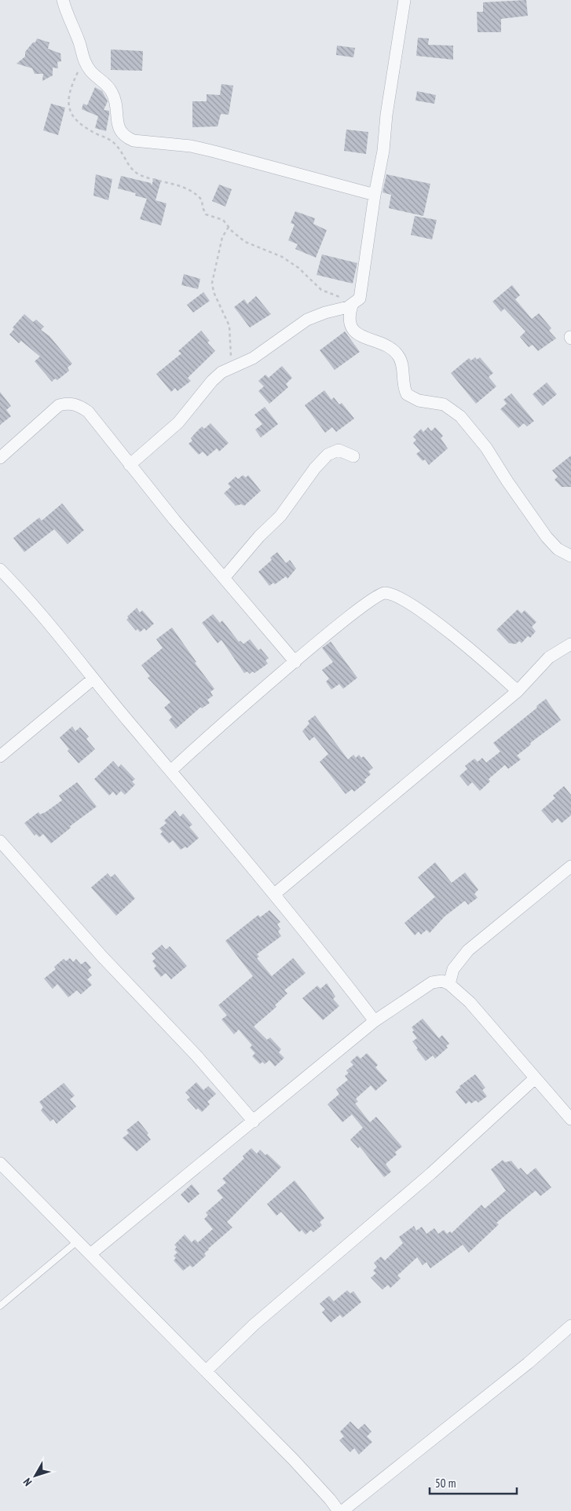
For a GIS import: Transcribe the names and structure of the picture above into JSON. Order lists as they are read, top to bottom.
{
  "scale_bar": "50 m",
  "north": "bottom left"
}
